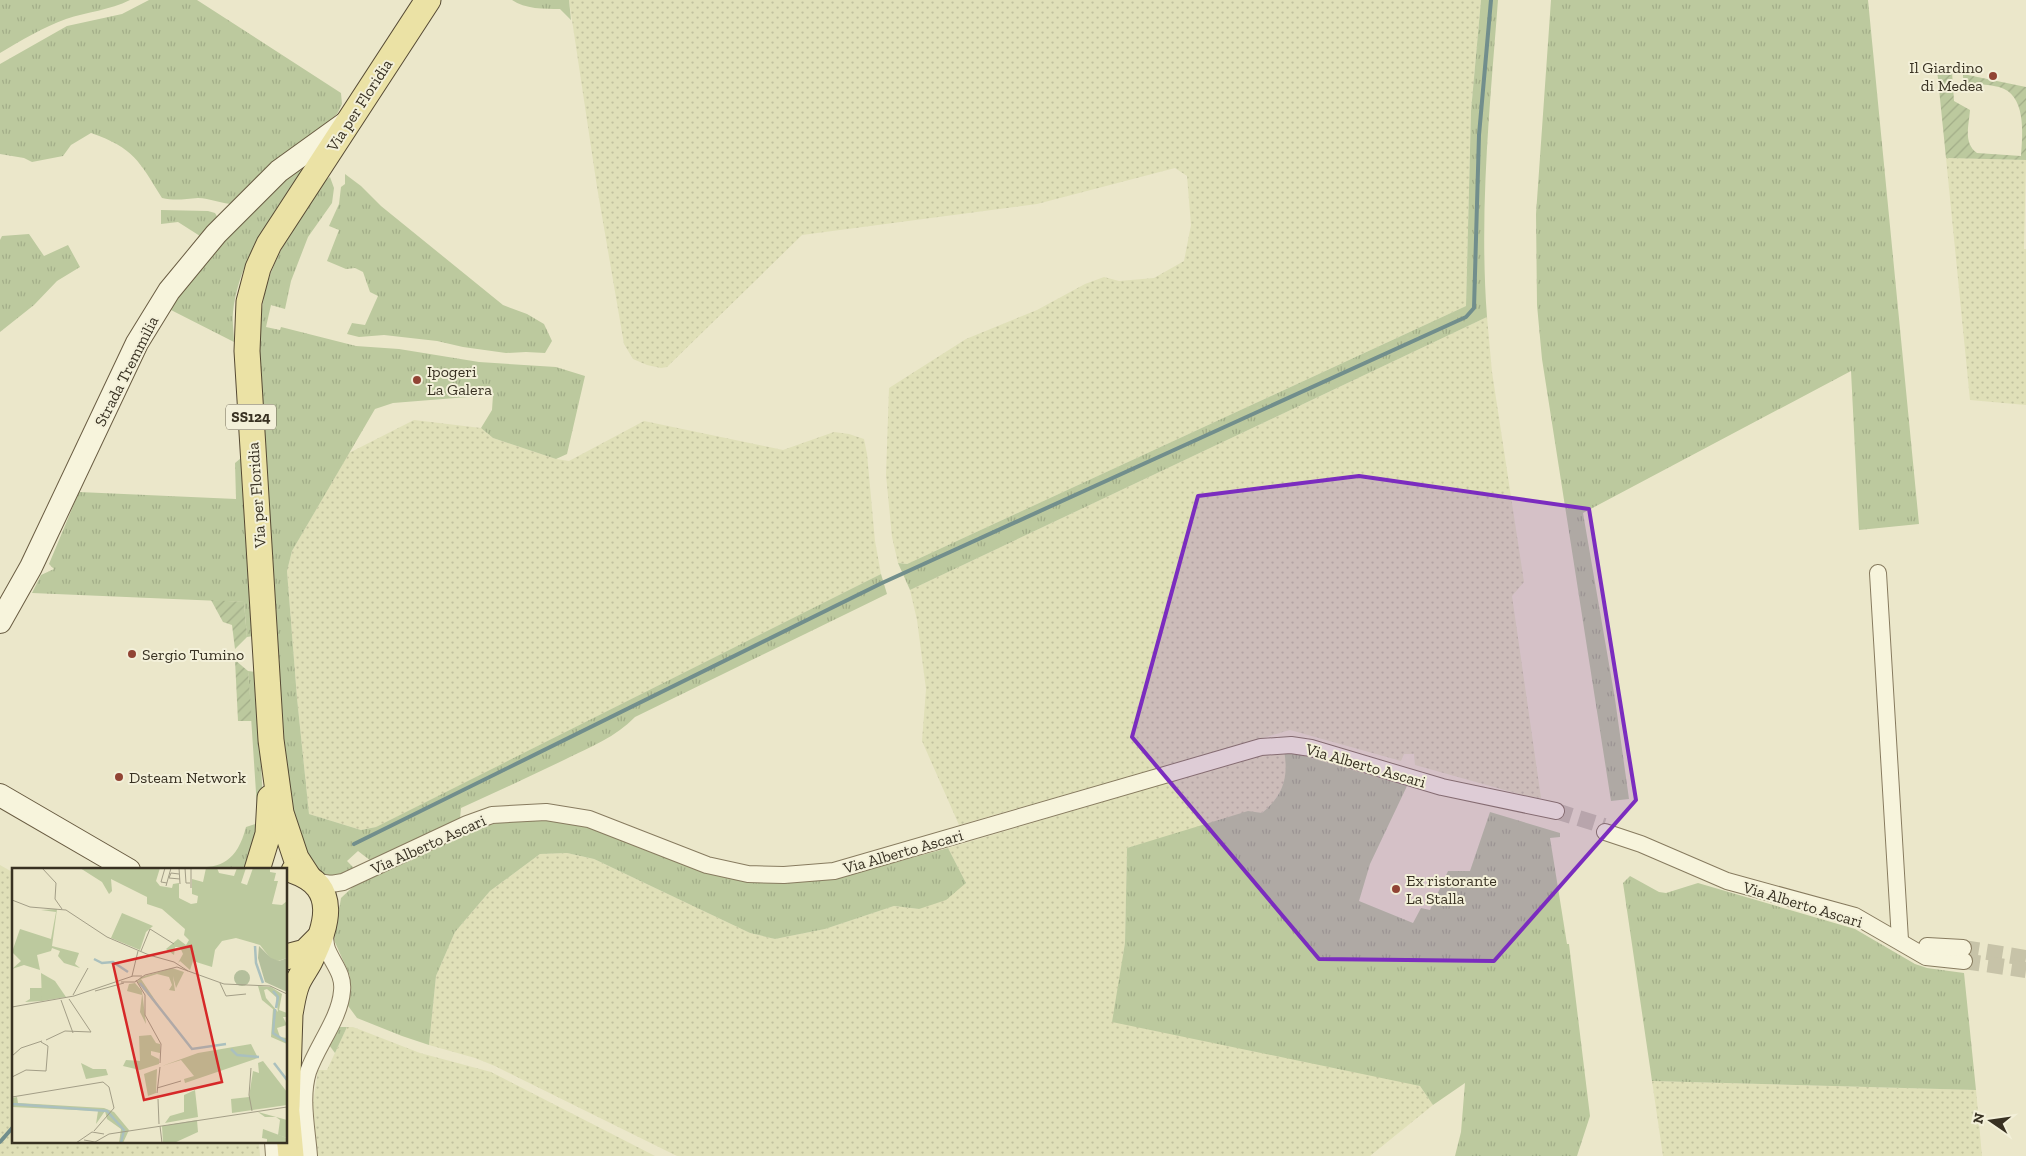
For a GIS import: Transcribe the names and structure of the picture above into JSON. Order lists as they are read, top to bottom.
{
  "streets": {
    "main road": ["Via per Floridia", "Strada Tremmilia", "SS124"],
    "street": ["Via Alberto Ascari"]
  },
  "crossings": [
    ["Via per Floridia", "Strada Tremmilia"]
  ],
  "places": [
    "Il Giardino di Medea",
    "Ipogeri La Galera",
    "Sergio Tumino",
    "Dsteam Network",
    "Ex ristorante La Stalla"
  ],
  "north": "left"
}
